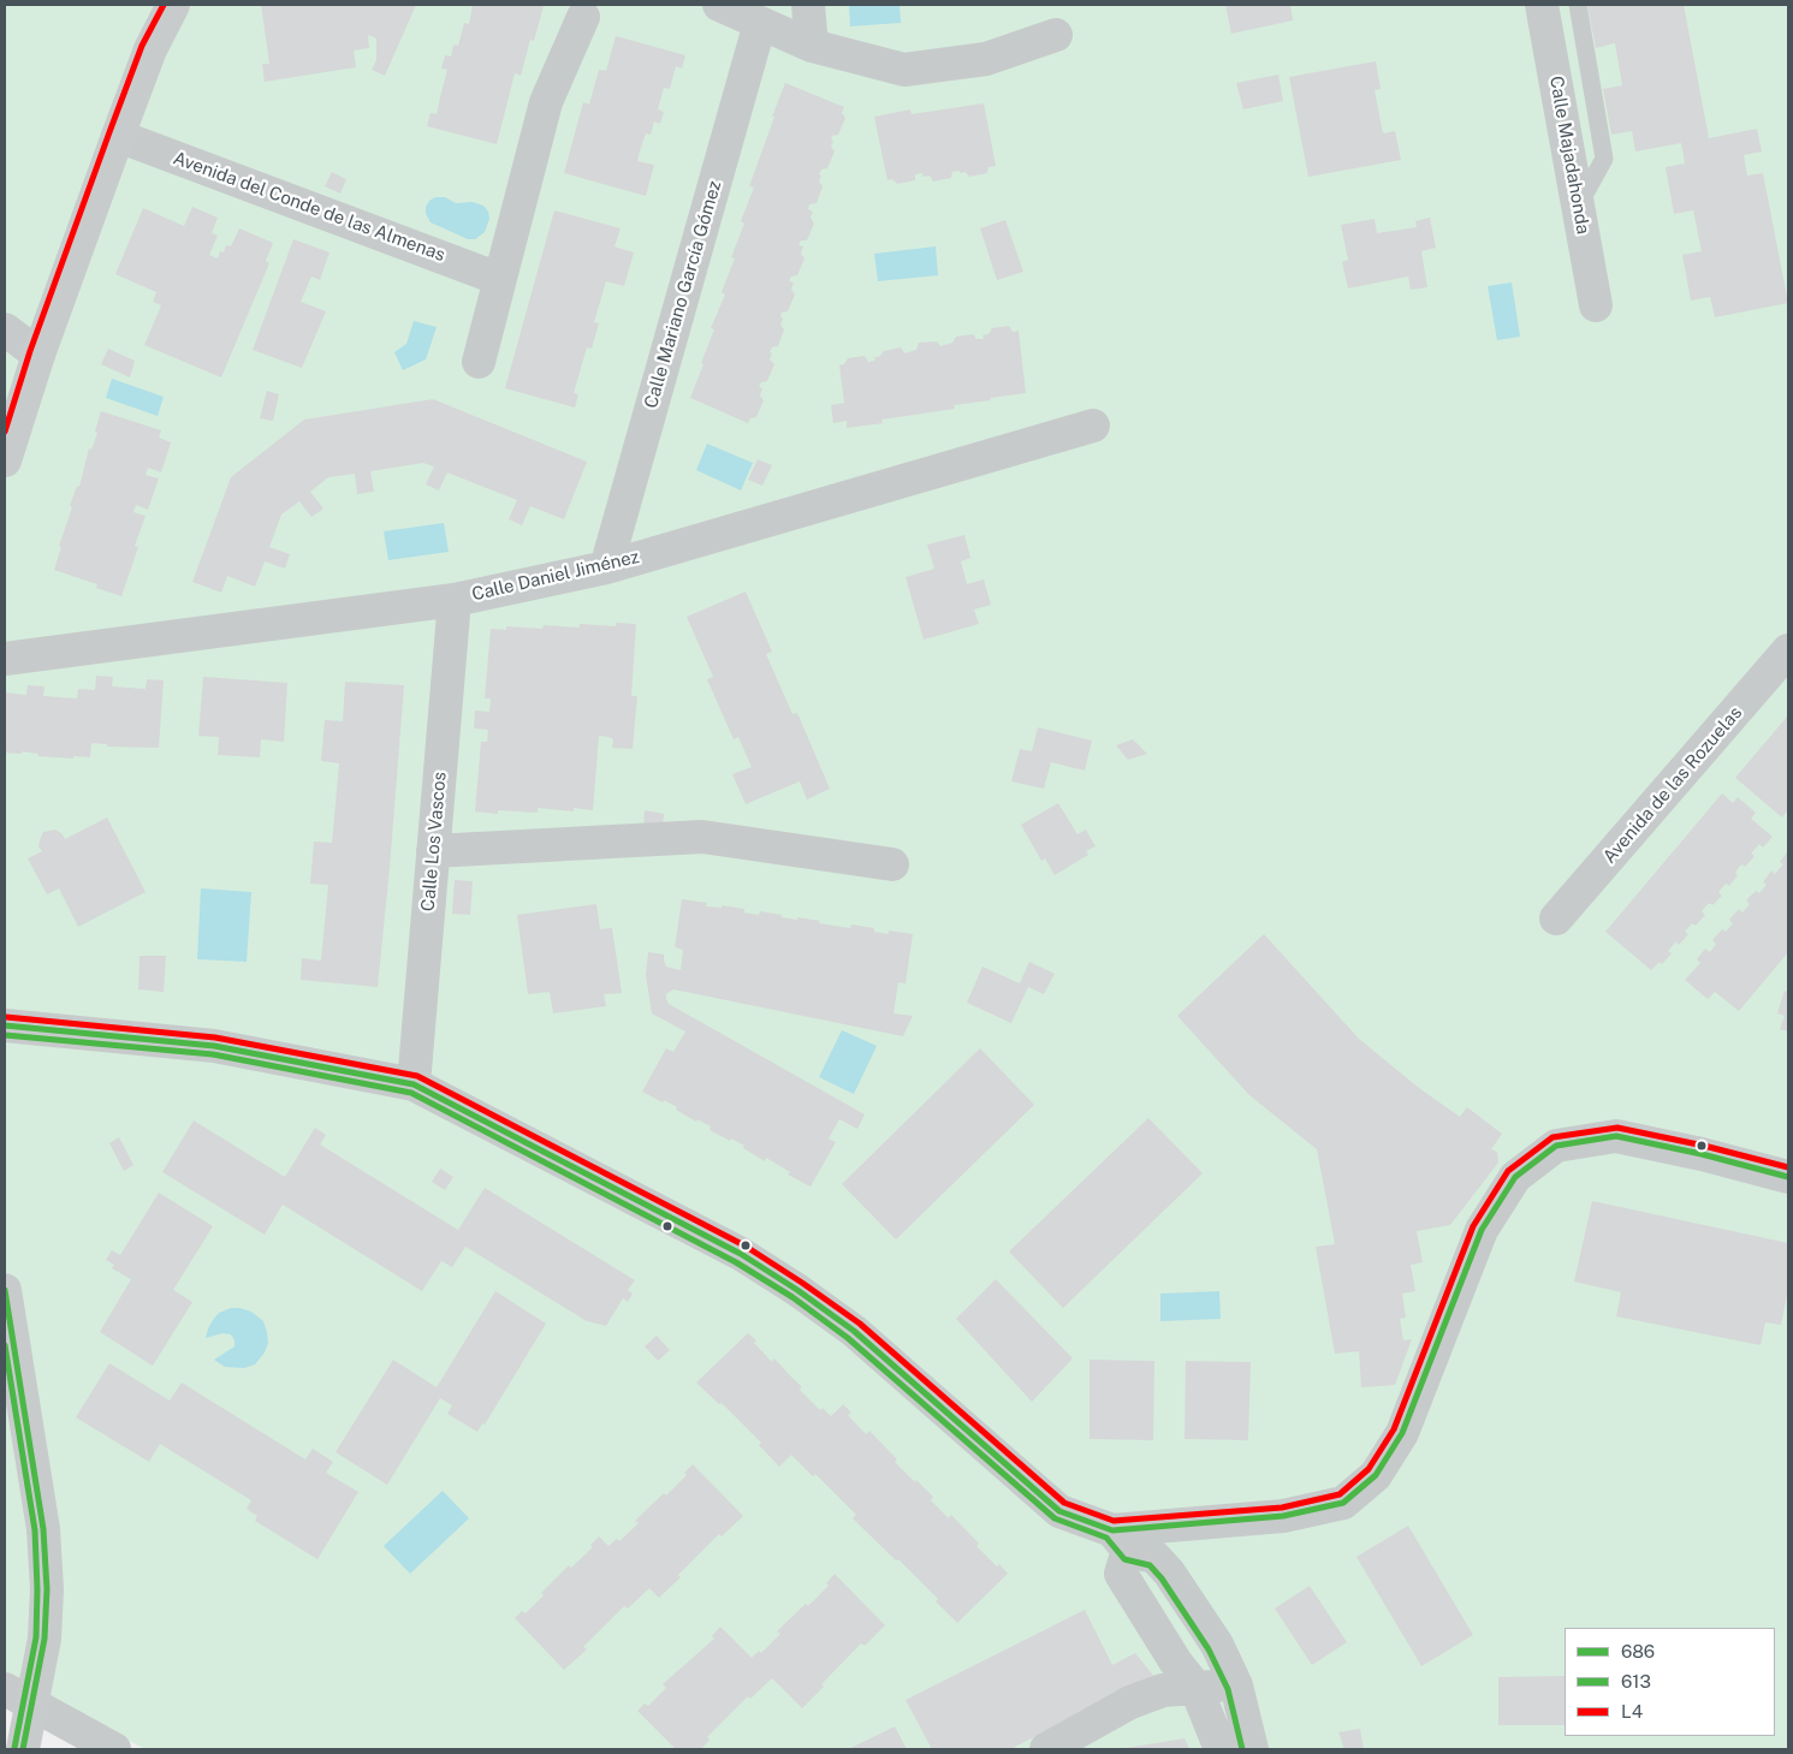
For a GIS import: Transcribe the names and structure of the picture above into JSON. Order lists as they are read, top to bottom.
{
  "streets": {
    "street": [
      "Calle Majadahonda",
      "Avenida del Conde de las Almenas",
      "Calle Mariano García Gómez",
      "Calle Daniel Jiménez",
      "Avenida de las Rozuelas",
      "Calle Los Vascos"
    ]
  },
  "crossings": [
    ["Calle Mariano García Gómez", "Calle Daniel Jiménez"],
    ["Calle Daniel Jiménez", "Calle Los Vascos"]
  ],
  "lines": ["transit line L4", "transit line 686", "transit line 613"],
  "legend": ["686", "613", "L4"]
}
